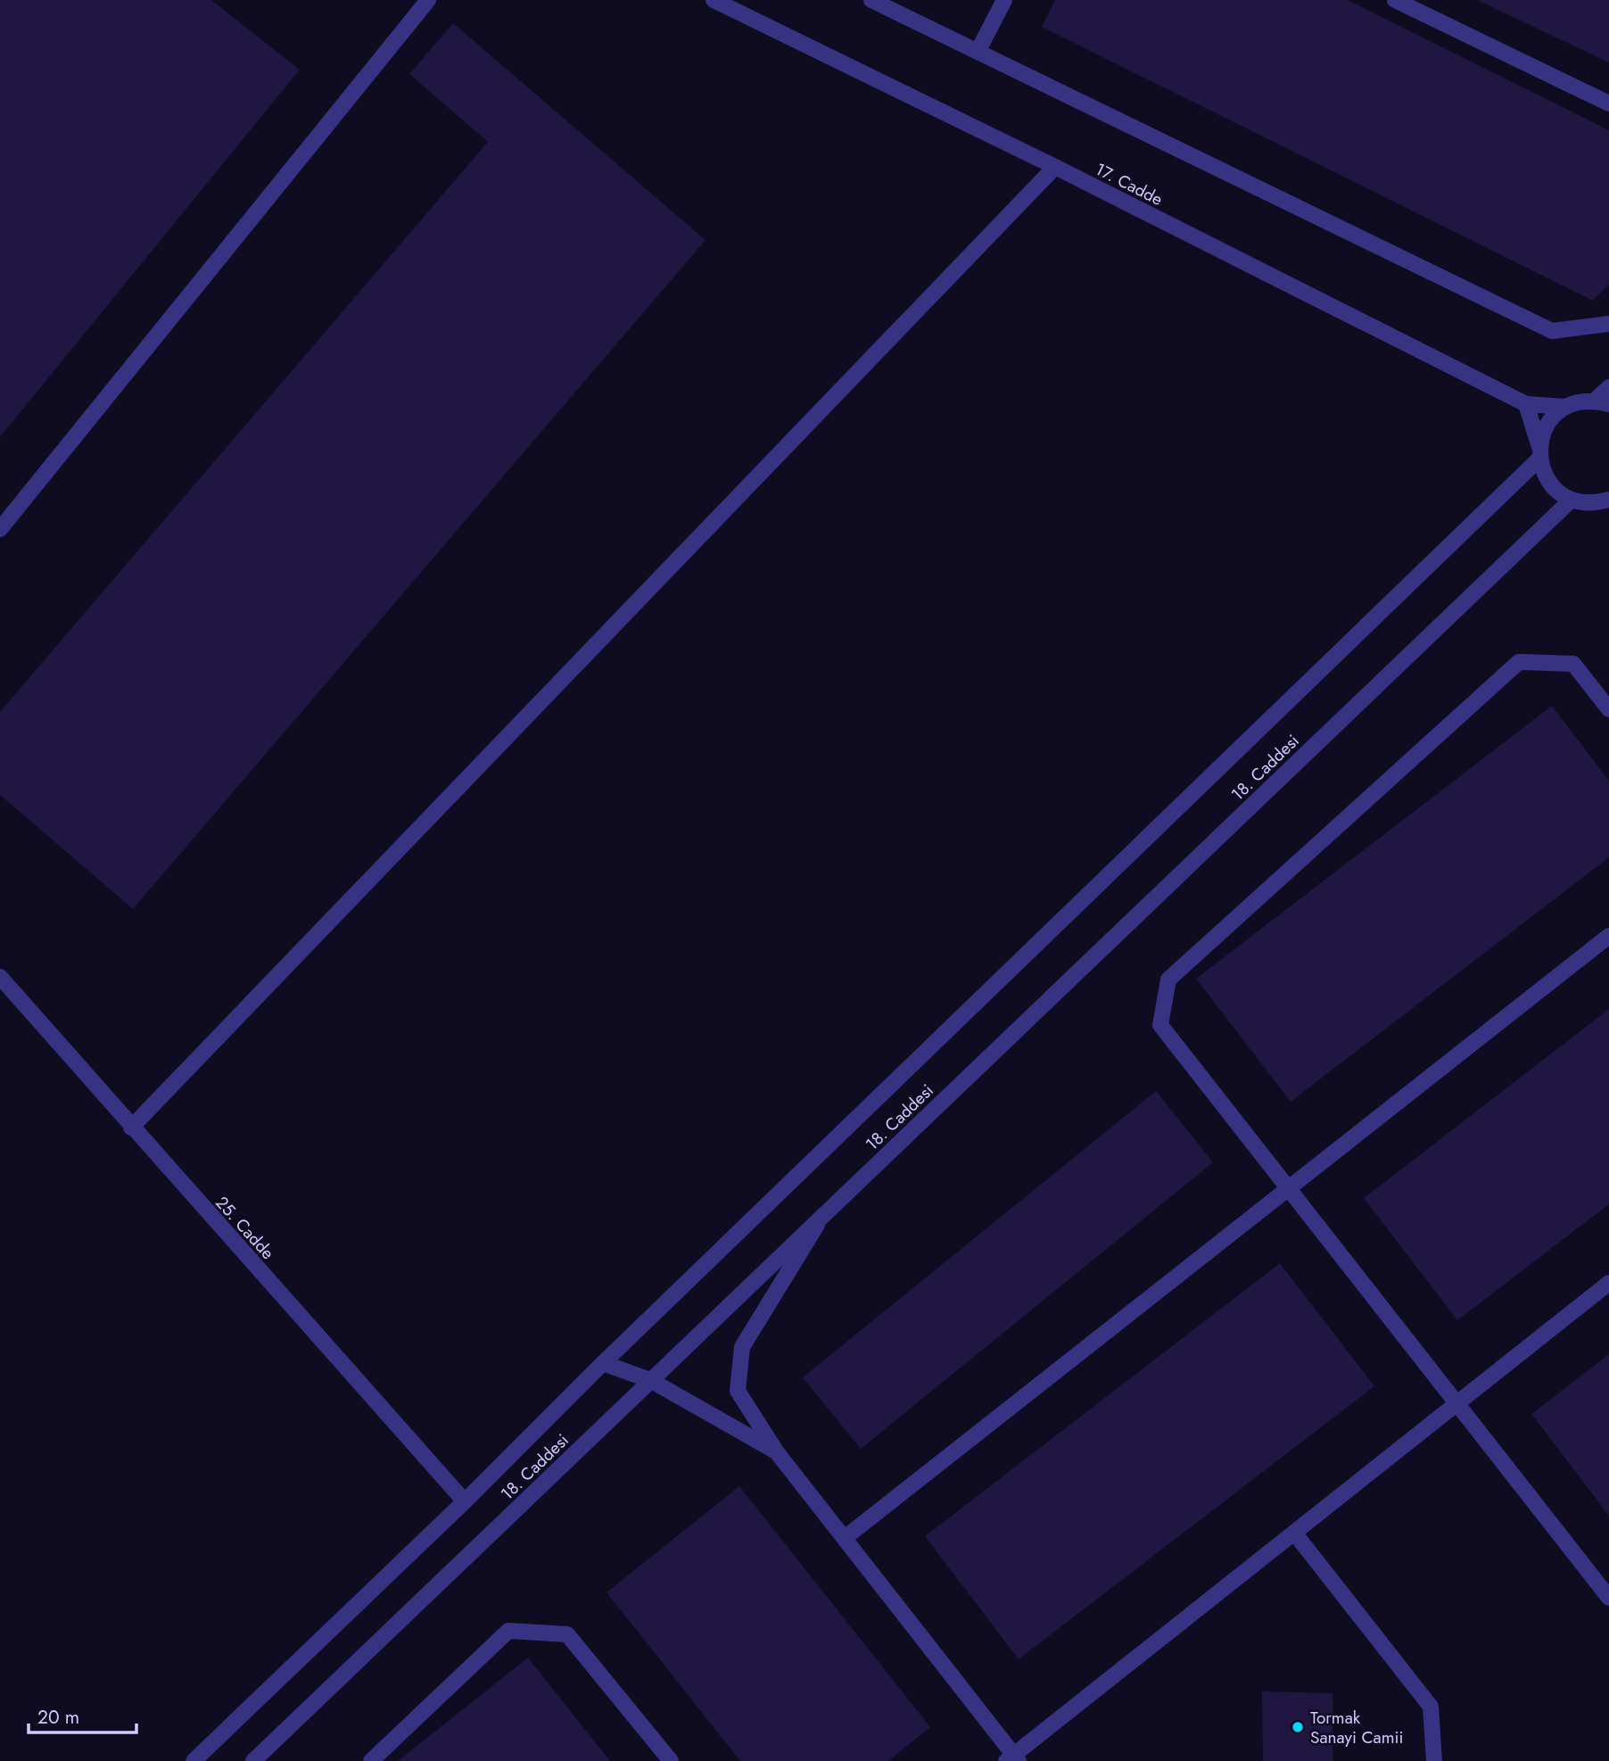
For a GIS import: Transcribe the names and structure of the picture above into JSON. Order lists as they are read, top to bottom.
{
  "streets": {
    "street": ["17. Cadde", "18. Caddesi", "25. Cadde"]
  },
  "places": ["Tormak Sanayi Camii"],
  "scale_bar": "20 m"
}
